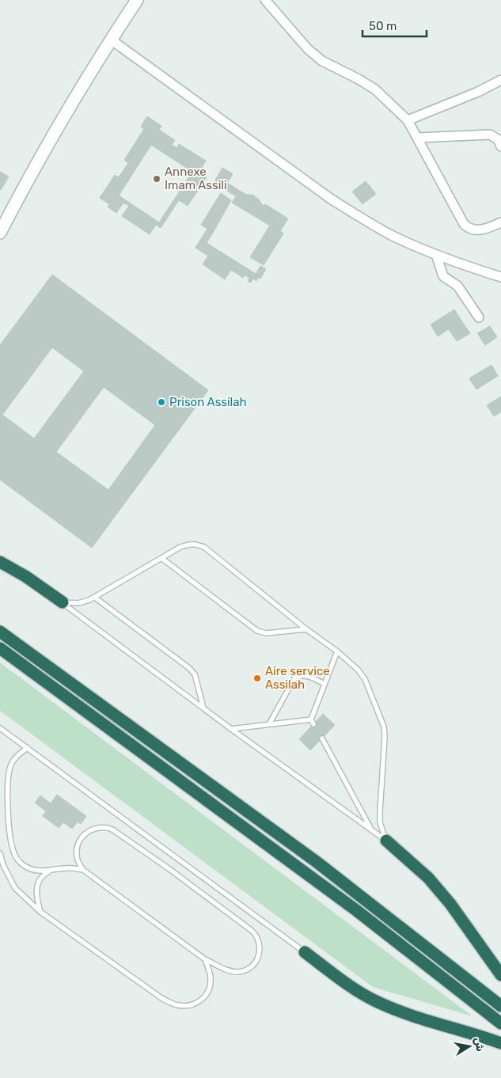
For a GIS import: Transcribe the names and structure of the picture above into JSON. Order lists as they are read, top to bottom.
{
  "places": ["Annexe Imam Assili", "Prison Assilah", "Aire service Assilah"],
  "scale_bar": "50 m",
  "north": "right"
}
